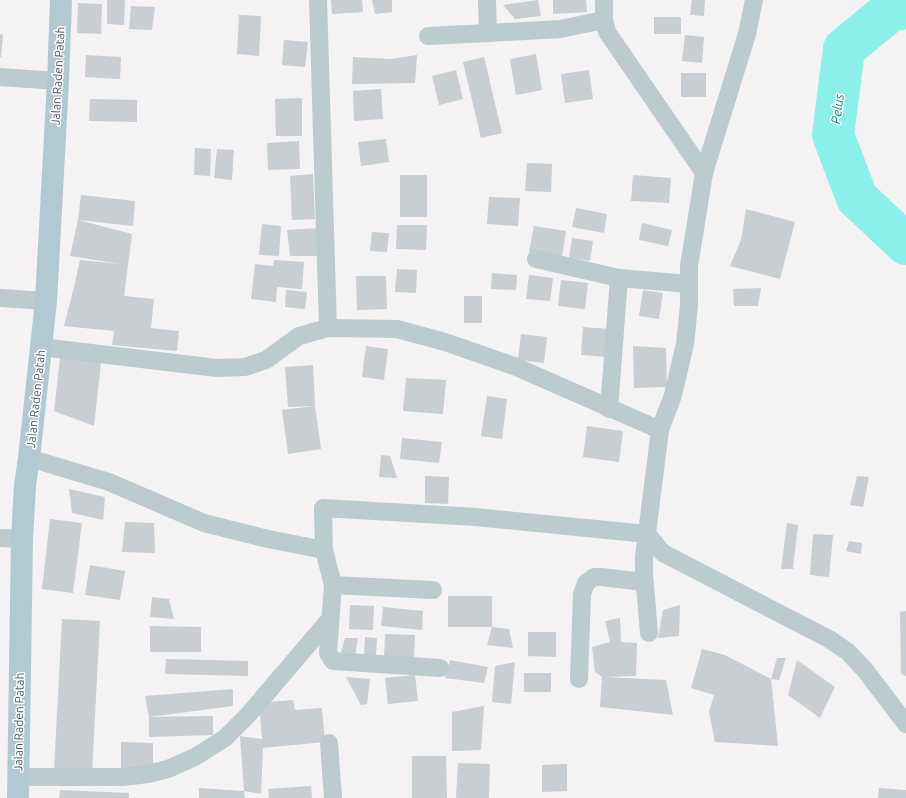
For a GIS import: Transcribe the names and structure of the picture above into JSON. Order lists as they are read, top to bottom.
{
  "streets": {
    "main road": ["Jalan Raden Patah"]
  },
  "water": ["Pelus"]
}
